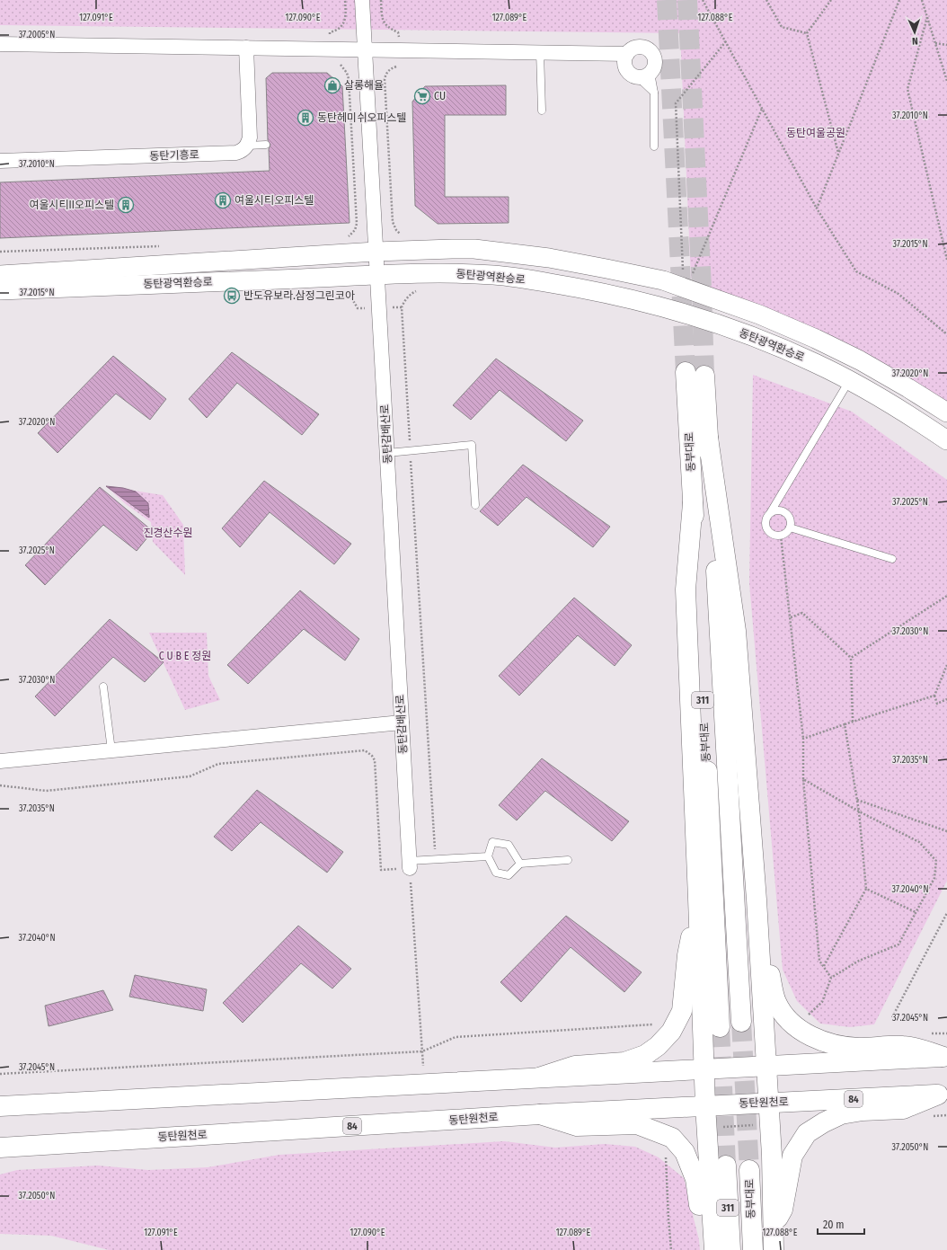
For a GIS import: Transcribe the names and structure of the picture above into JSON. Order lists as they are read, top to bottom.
{
  "streets": {
    "main road": [
      "동부대로",
      "311",
      "84",
      "동탄원천로"
    ],
    "street": ["동탄기흥로", "동탄광역환승로", "동탄감배산로"]
  },
  "crossings": [
    ["동탄광역환승로", "동탄감배산로"]
  ],
  "parks": ["동탄여울공원", "진경산수원", "C U B E 정원"],
  "places": {
    "shop": ["살롱해율"],
    "supermarket": ["CU"],
    "building": ["동탄헤미쉬오피스텔", "여울시티오피스텔", "여울시티II오피스텔"],
    "bus stop": ["반도유보라.삼정그린코아"]
  },
  "scale_bar": "20 m",
  "north": "bottom",
  "coordinates": [
    "127.091°E",
    "127.090°E",
    "127.089°E",
    "127.088°E",
    "37.2005°N",
    "37.2010°N",
    "37.2015°N",
    "37.2020°N",
    "37.2025°N",
    "37.2030°N",
    "37.2035°N",
    "37.2040°N",
    "37.2045°N",
    "37.2050°N"
  ]
}
